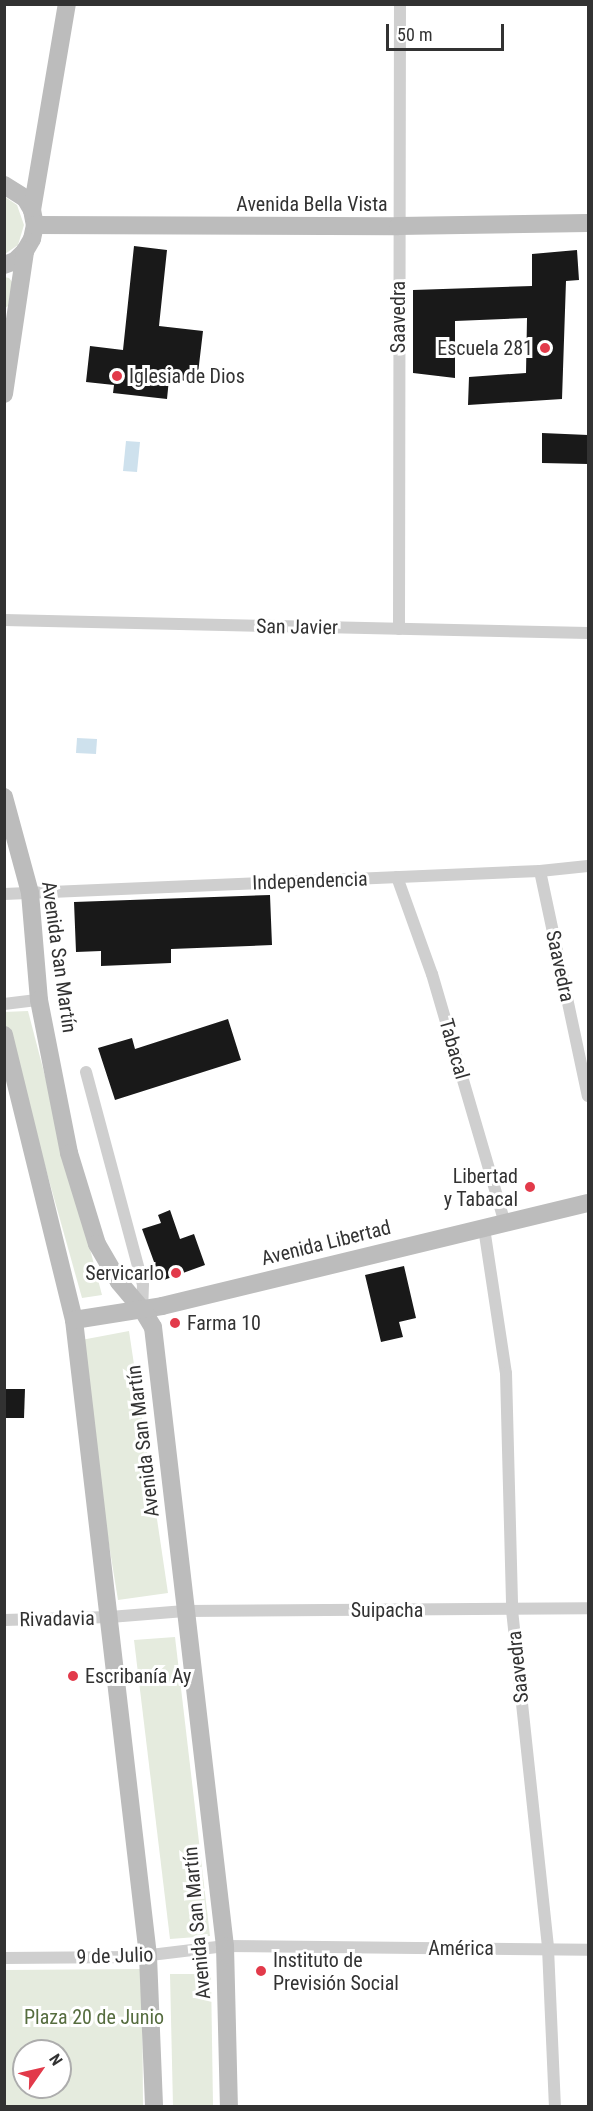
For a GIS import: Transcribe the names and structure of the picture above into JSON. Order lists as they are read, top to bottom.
{
  "streets": {
    "main road": ["Avenida Bella Vista", "Avenida San Martín", "Avenida Libertad"],
    "street": [
      "Saavedra",
      "San Javier",
      "Independencia",
      "Tabacal",
      "Suipacha",
      "Rivadavia",
      "América",
      "9 de Julio"
    ]
  },
  "crossings": [
    ["Avenida Bella Vista", "Saavedra"],
    ["Saavedra", "San Javier"],
    ["Saavedra", "Independencia"],
    ["Saavedra", "Avenida Libertad"],
    ["Saavedra", "Suipacha"],
    ["Saavedra", "América"],
    ["Independencia", "Avenida San Martín"],
    ["Independencia", "Tabacal"],
    ["Avenida San Martín", "Avenida Libertad"],
    ["Avenida San Martín", "Suipacha"],
    ["Avenida San Martín", "América"],
    ["Avenida San Martín", "9 de Julio"],
    ["Tabacal", "Avenida Libertad"],
    ["Suipacha", "Rivadavia"],
    ["América", "9 de Julio"]
  ],
  "parks": ["Plaza 20 de Junio"],
  "places": [
    "Escuela 281",
    "Iglesia de Dios",
    "Libertad y Tabacal",
    "Servicarlo",
    "Farma 10",
    "Escribanía Ay",
    "Instituto de Previsión Social"
  ],
  "scale_bar": "50 m",
  "north": "top right"
}
